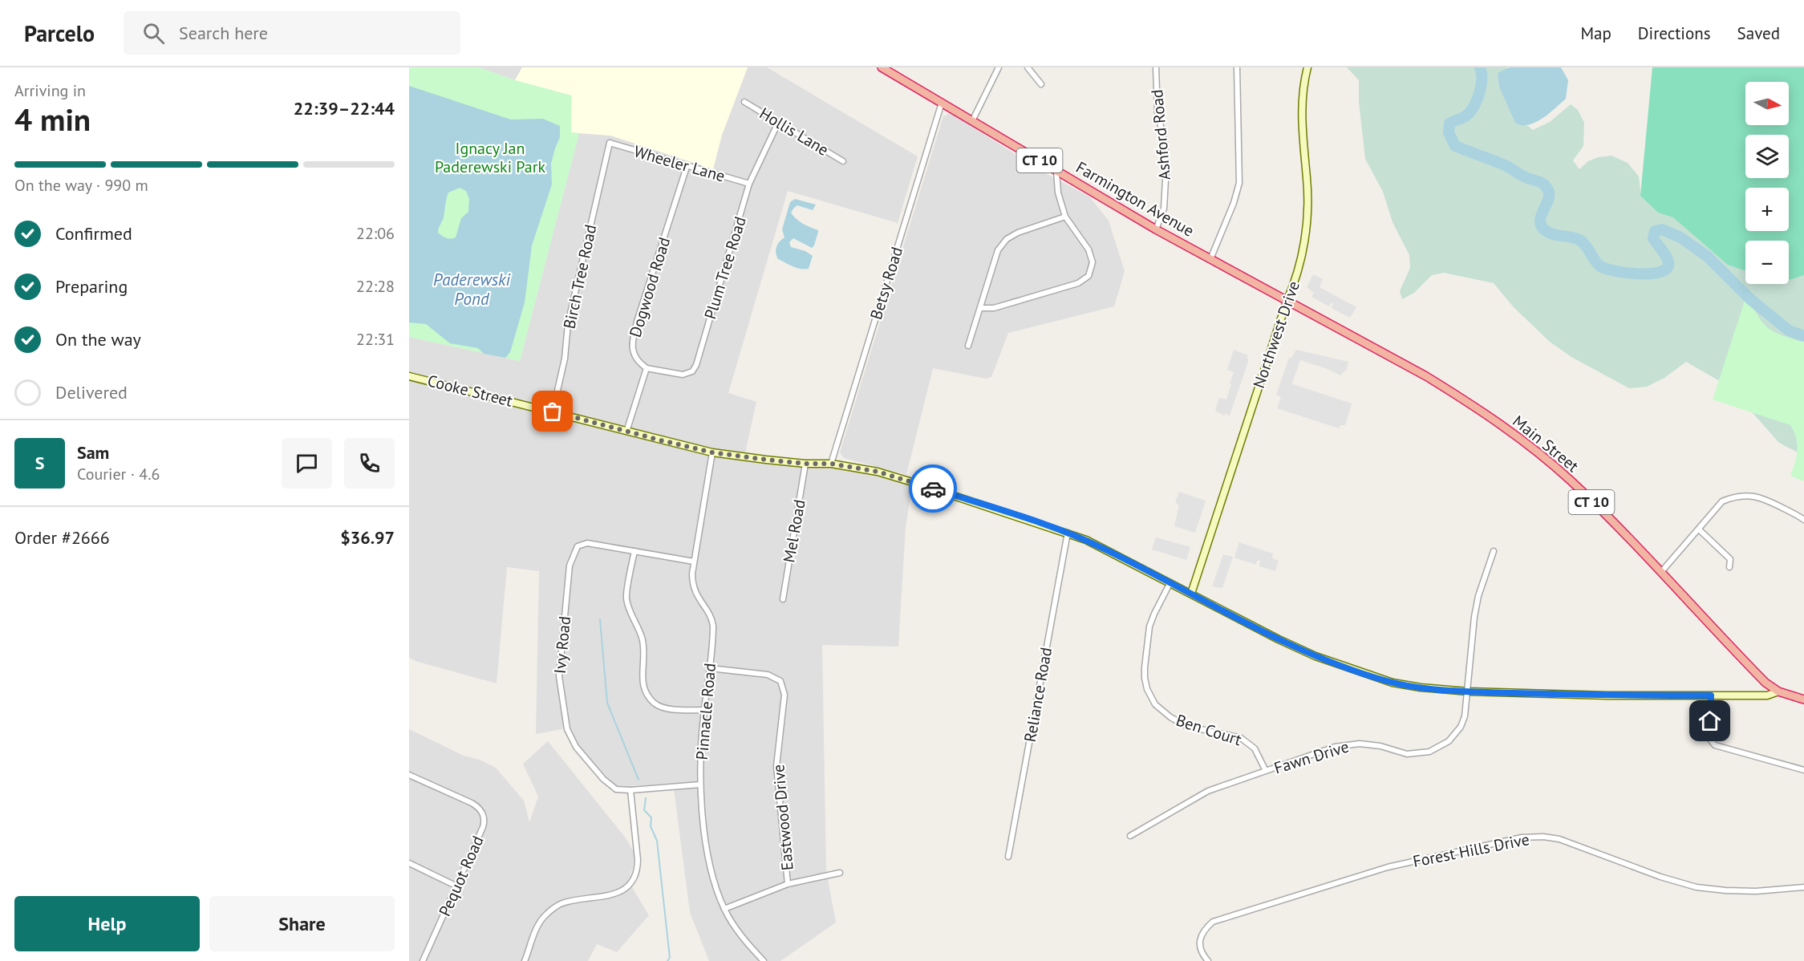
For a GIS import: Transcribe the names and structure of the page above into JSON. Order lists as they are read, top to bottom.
{
  "streets": {
    "highway": ["CT 10", "Farmington Avenue", "Main Street"],
    "main road": ["Northwest Drive", "Cooke Street"],
    "street": [
      "Hollis Lane",
      "Ashford Road",
      "Wheeler Lane",
      "Plum Tree Road",
      "Birch Tree Road",
      "Betsy Road",
      "Dogwood Road",
      "Mel Road",
      "Ivy Road",
      "Reliance Road",
      "Pinnacle Road",
      "Ben Court",
      "Fawn Drive",
      "Eastwood Drive",
      "Forest Hills Drive",
      "Pequot Road"
    ]
  },
  "crossings": [
    ["Hollis Lane", "Plum Tree Road"],
    ["Ashford Road", "Farmington Avenue"],
    ["Wheeler Lane", "Plum Tree Road"],
    ["Wheeler Lane", "Birch Tree Road"],
    ["Wheeler Lane", "Dogwood Road"],
    ["Farmington Avenue", "Betsy Road"],
    ["Farmington Avenue", "Northwest Drive"],
    ["Farmington Avenue", "Main Street"],
    ["Plum Tree Road", "Dogwood Road"],
    ["Birch Tree Road", "Cooke Street"],
    ["Betsy Road", "Cooke Street"],
    ["Northwest Drive", "Cooke Street"],
    ["Cooke Street", "Main Street"],
    ["Cooke Street", "Mel Road"],
    ["Cooke Street", "Reliance Road"],
    ["Cooke Street", "Pinnacle Road"],
    ["Cooke Street", "Ben Court"],
    ["Cooke Street", "Fawn Drive"],
    ["Ivy Road", "Pinnacle Road"],
    ["Pinnacle Road", "Eastwood Drive"],
    ["Ben Court", "Fawn Drive"]
  ],
  "water": ["Paderewski Pond"],
  "parks": ["Ignacy Jan Paderewski Park"],
  "north": "right",
  "page": {
    "header": "Parcelo",
    "search": "Search here",
    "nav": ["Map", "Directions", "Saved"],
    "heading": ["4 min", "Arriving in", "22:39–22:44"],
    "panel": [
      "Sam",
      "Courier · 4.6",
      "Order #2666",
      "$36.97"
    ],
    "map_buttons": ["+", "−"],
    "bar": "On the way · 990 m",
    "list": [
      ["Confirmed", "22:06"],
      ["Preparing", "22:28"],
      ["On the way", "22:31"],
      "Delivered"
    ],
    "round": "S",
    "buttons": ["Help", "Share"]
  }
}
